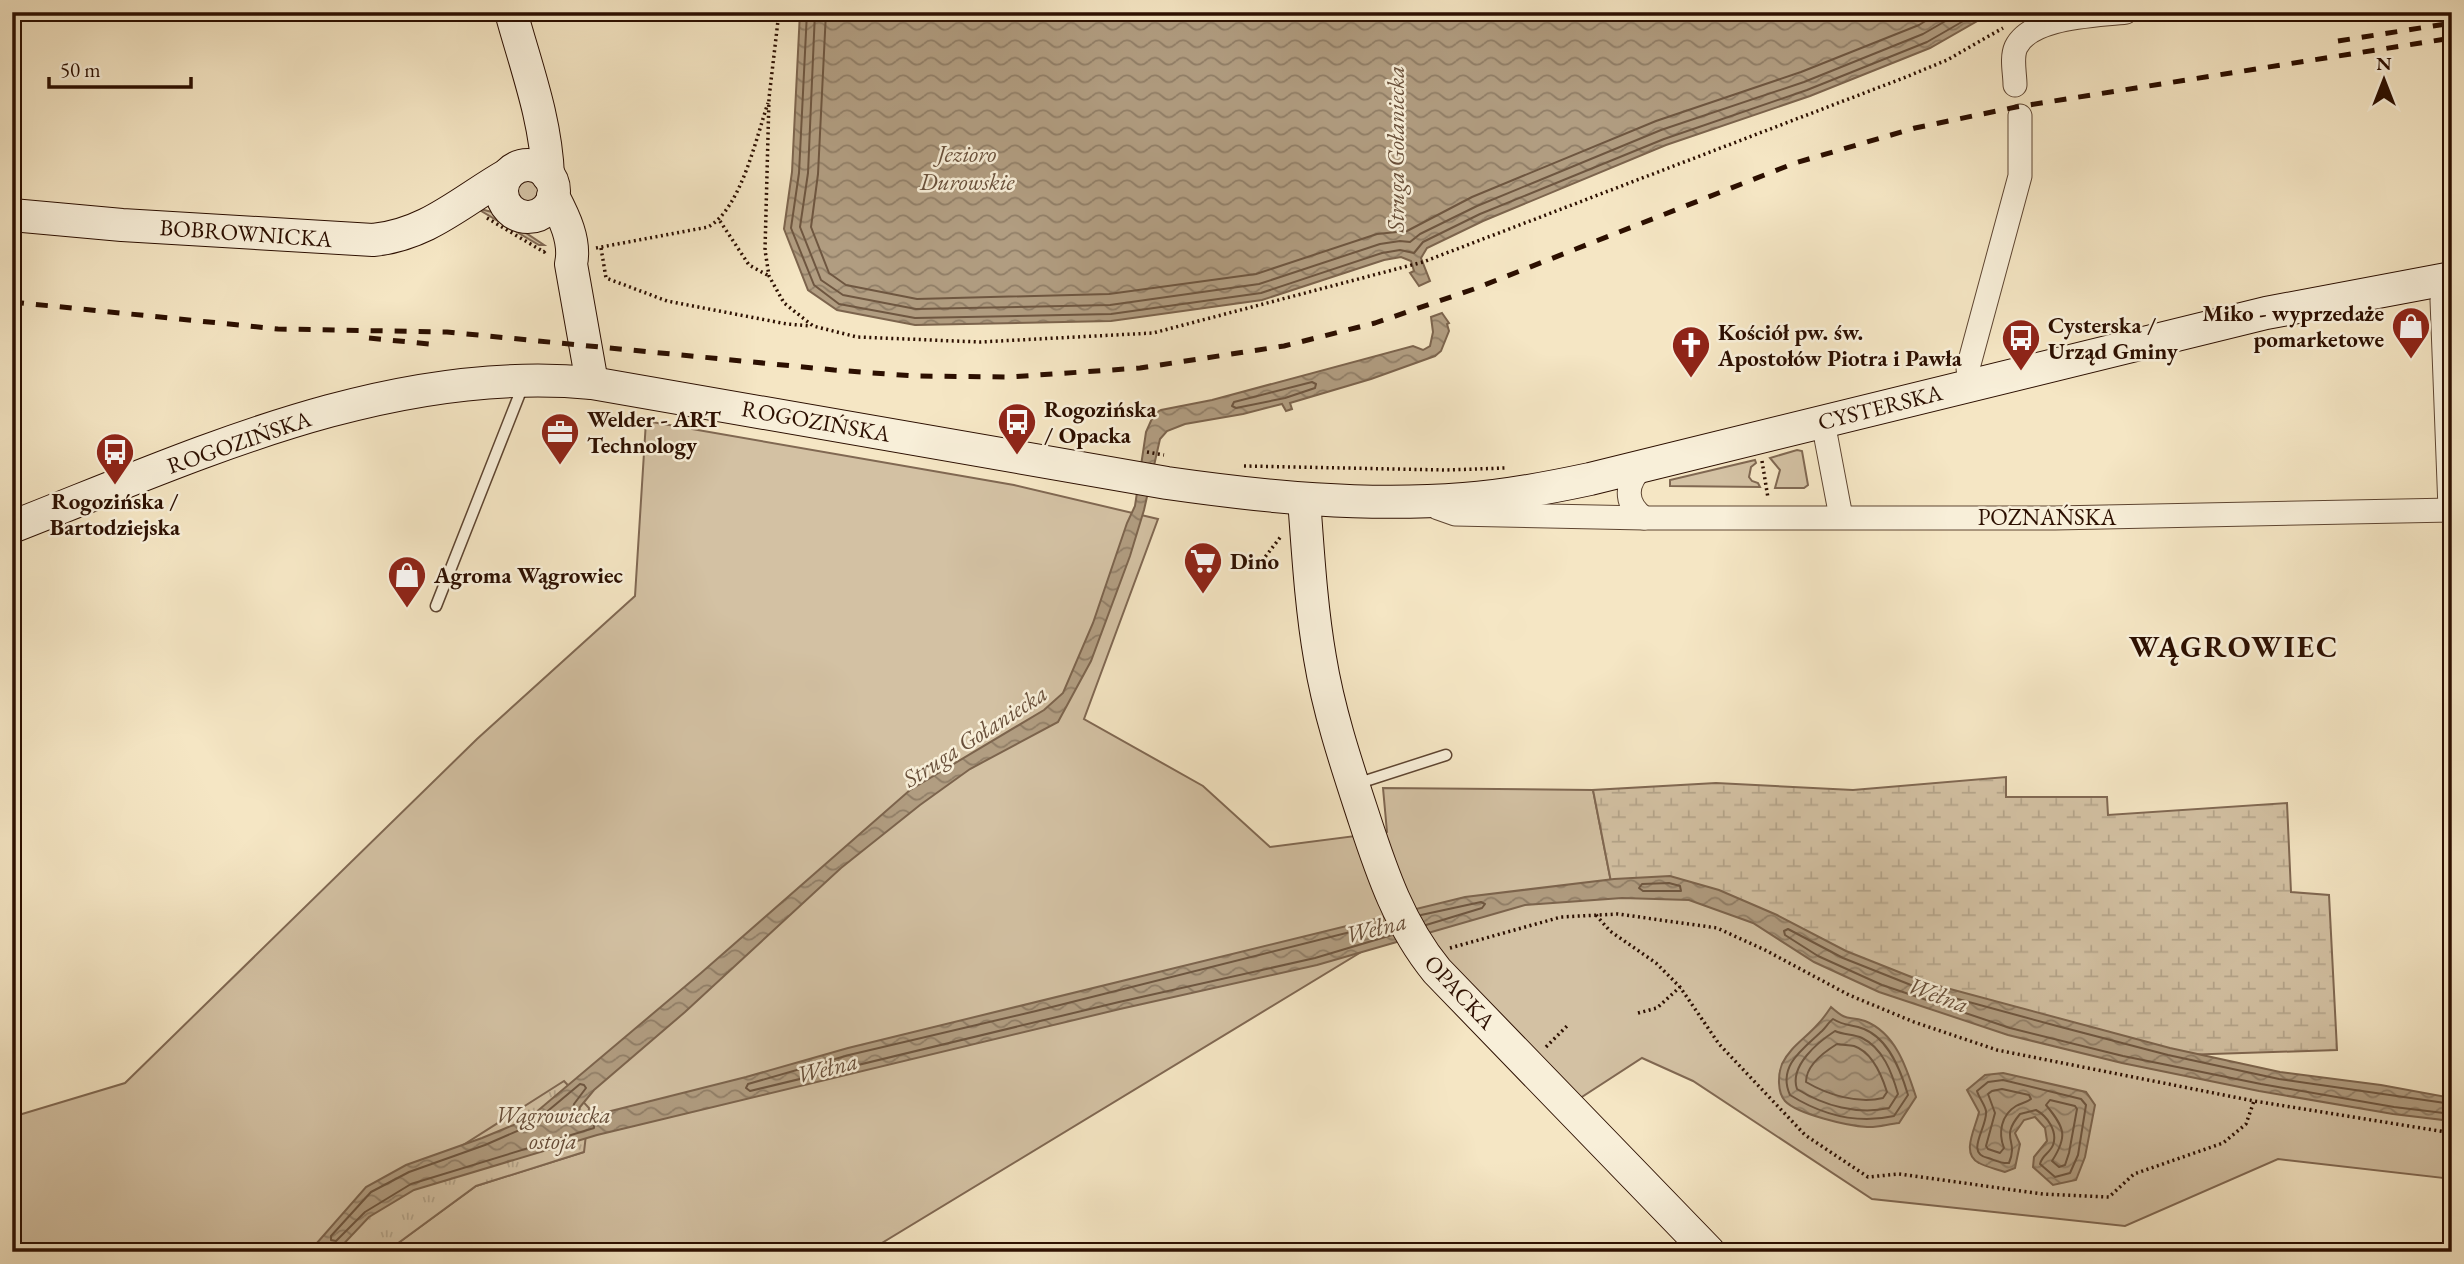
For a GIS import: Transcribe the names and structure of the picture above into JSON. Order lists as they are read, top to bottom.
{
  "streets": {
    "street": [
      "BOBROWNICKA",
      "CYSTERSKA",
      "ROGOZIŃSKA",
      "POZNAŃSKA",
      "OPACKA"
    ]
  },
  "crossings": [
    ["CYSTERSKA", "ROGOZIŃSKA"],
    ["CYSTERSKA", "POZNAŃSKA"],
    ["CYSTERSKA", "OPACKA"],
    ["ROGOZIŃSKA", "OPACKA"]
  ],
  "districts": ["WĄGROWIEC"],
  "water": ["Struga Gołaniecka", "Jezioro Durowskie", "Wełna"],
  "parks": ["Wągrowiecka ostoja"],
  "places": {
    "shop": ["Miko - wyprzedaże pomarketowe", "Agroma Wągrowiec"],
    "bus stop": ["Cysterska / Urząd Gminy", "Rogozińska / Opacka", "Rogozińska / Bartodziejska"],
    "church": ["Kościół pw. św. Apostołów Piotra i Pawła"],
    "office": ["Welder - ART Technology"],
    "supermarket": ["Dino"]
  },
  "scale_bar": "50 m",
  "north": "top"
}
